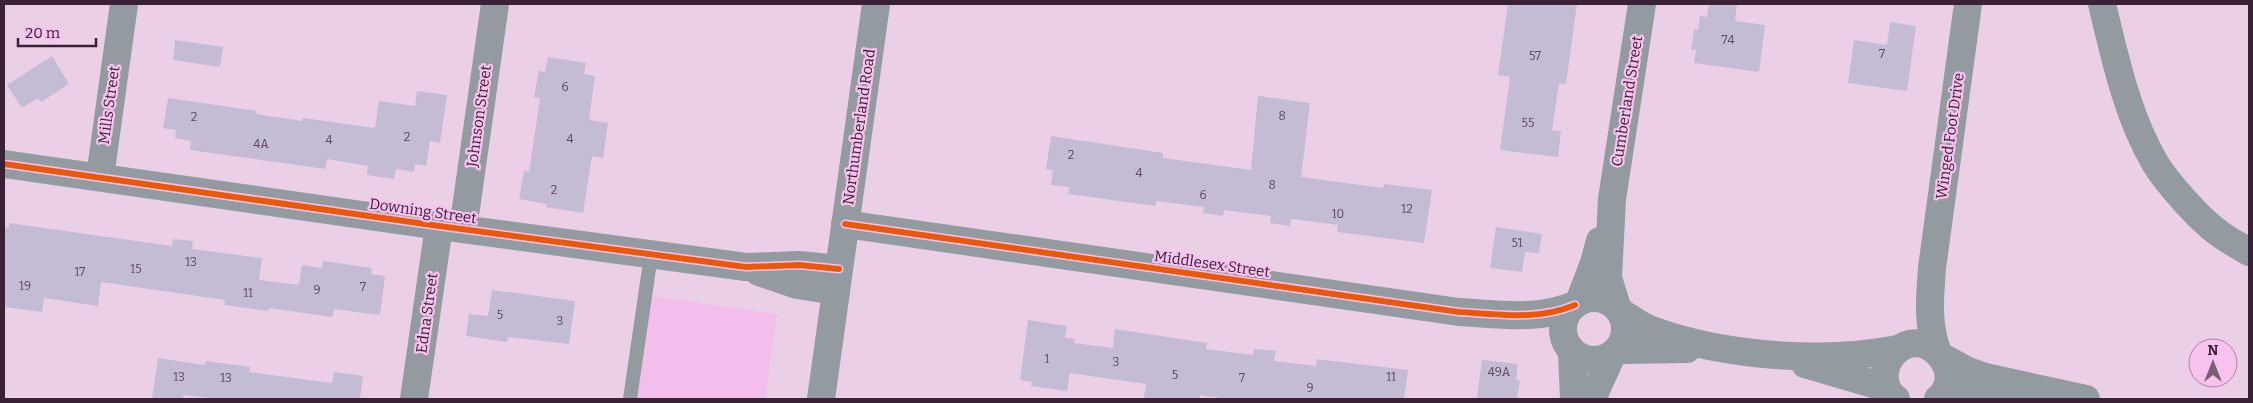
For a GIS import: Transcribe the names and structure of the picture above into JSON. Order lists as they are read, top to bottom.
{
  "streets": {
    "street": [
      "Cumberland Street",
      "Mills Street",
      "Johnson Street",
      "Northumberland Road",
      "Winged Foot Drive",
      "Downing Street",
      "Middlesex Street",
      "Edna Street"
    ]
  },
  "crossings": [
    ["Cumberland Street", "Middlesex Street"],
    ["Mills Street", "Downing Street"],
    ["Johnson Street", "Downing Street"],
    ["Johnson Street", "Edna Street"],
    ["Northumberland Road", "Downing Street"],
    ["Northumberland Road", "Middlesex Street"],
    ["Downing Street", "Edna Street"]
  ],
  "house_numbers": [
    "74",
    "7",
    "57",
    "6",
    "8",
    "2",
    "55",
    "2",
    "4",
    "4",
    "4A",
    "2",
    "4",
    "8",
    "2",
    "6",
    "12",
    "10",
    "51",
    "13",
    "15",
    "17",
    "19",
    "7",
    "9",
    "11",
    "5",
    "3",
    "1",
    "3",
    "49A",
    "5",
    "13",
    "11",
    "13",
    "7",
    "9"
  ],
  "scale_bar": "20 m",
  "north": "top"
}
